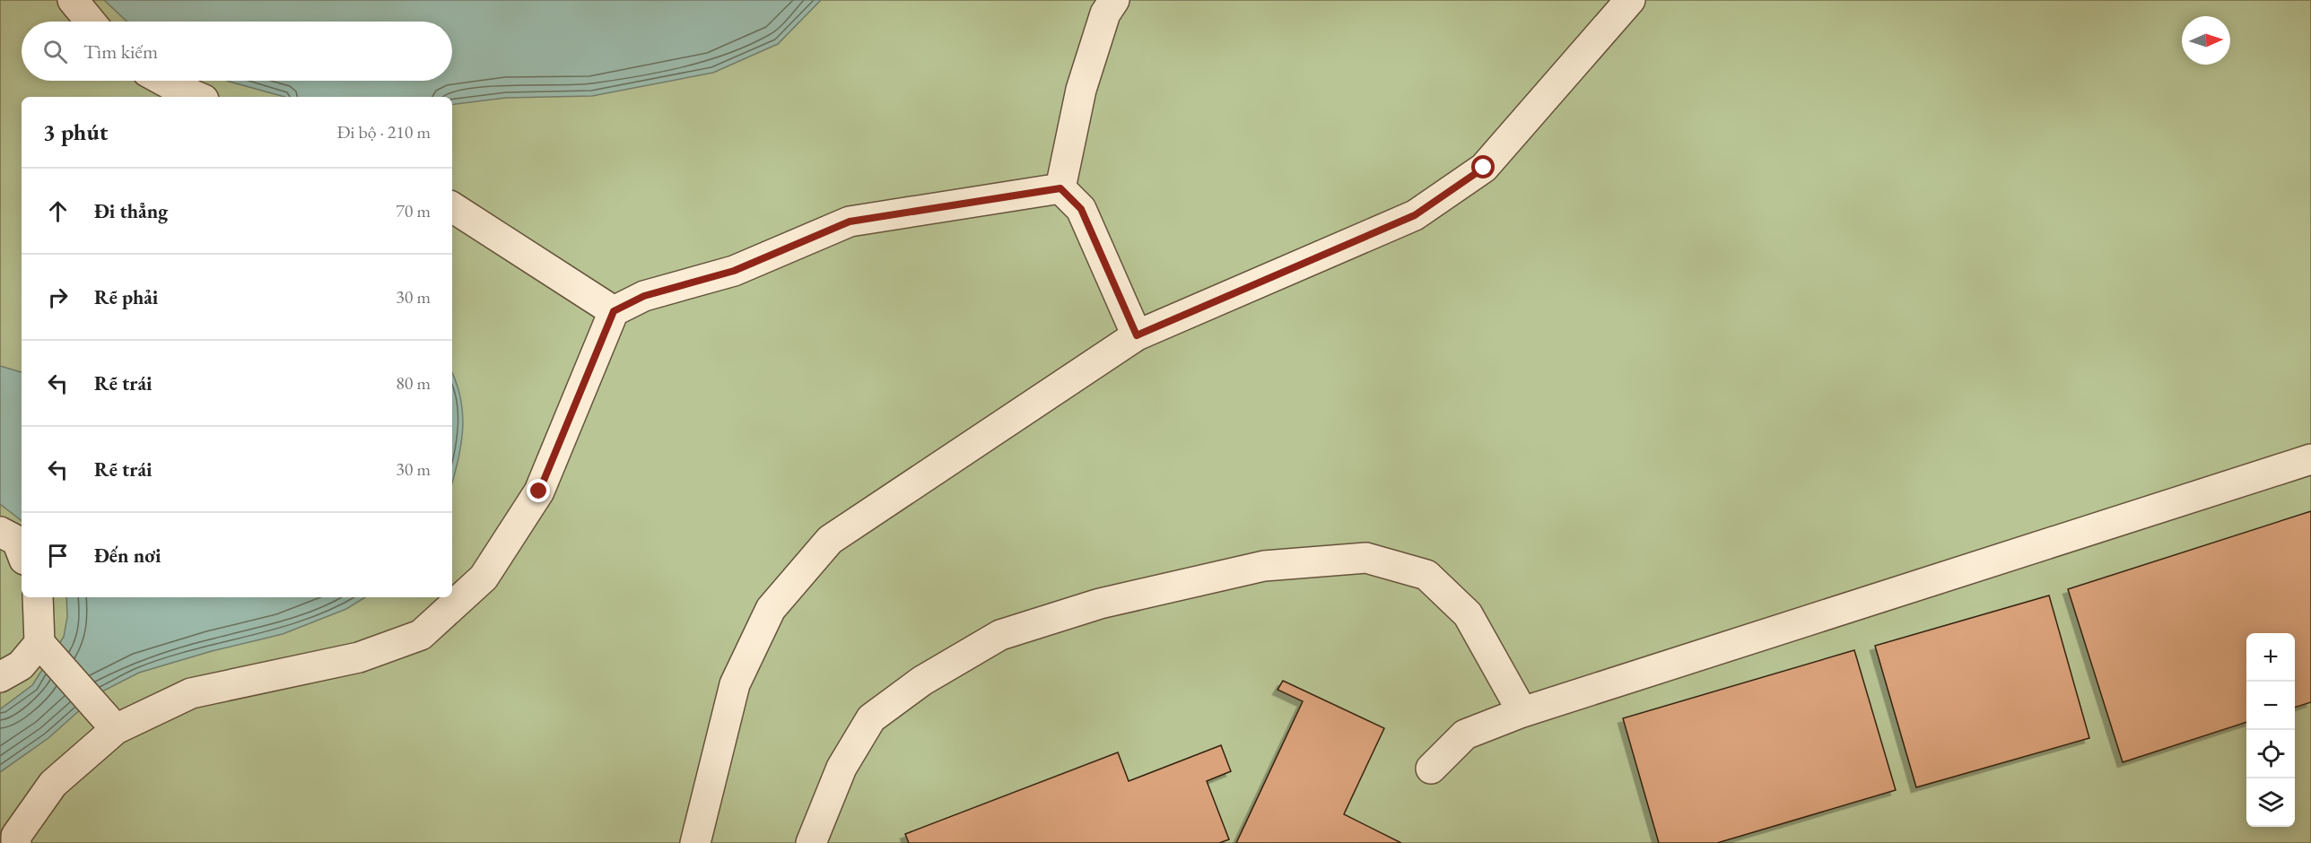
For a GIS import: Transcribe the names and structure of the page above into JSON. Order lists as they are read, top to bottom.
{
  "north": "right",
  "page": {
    "search": "Tìm kiếm",
    "heading": ["3 phút", "Đi bộ · 210 m"],
    "list": [
      ["Đi thẳng", "70 m"],
      ["Rẽ phải", "30 m"],
      ["Rẽ trái", "80 m"],
      ["Rẽ trái", "30 m"],
      "Đến nơi"
    ],
    "map_buttons": ["+", "−"]
  }
}
